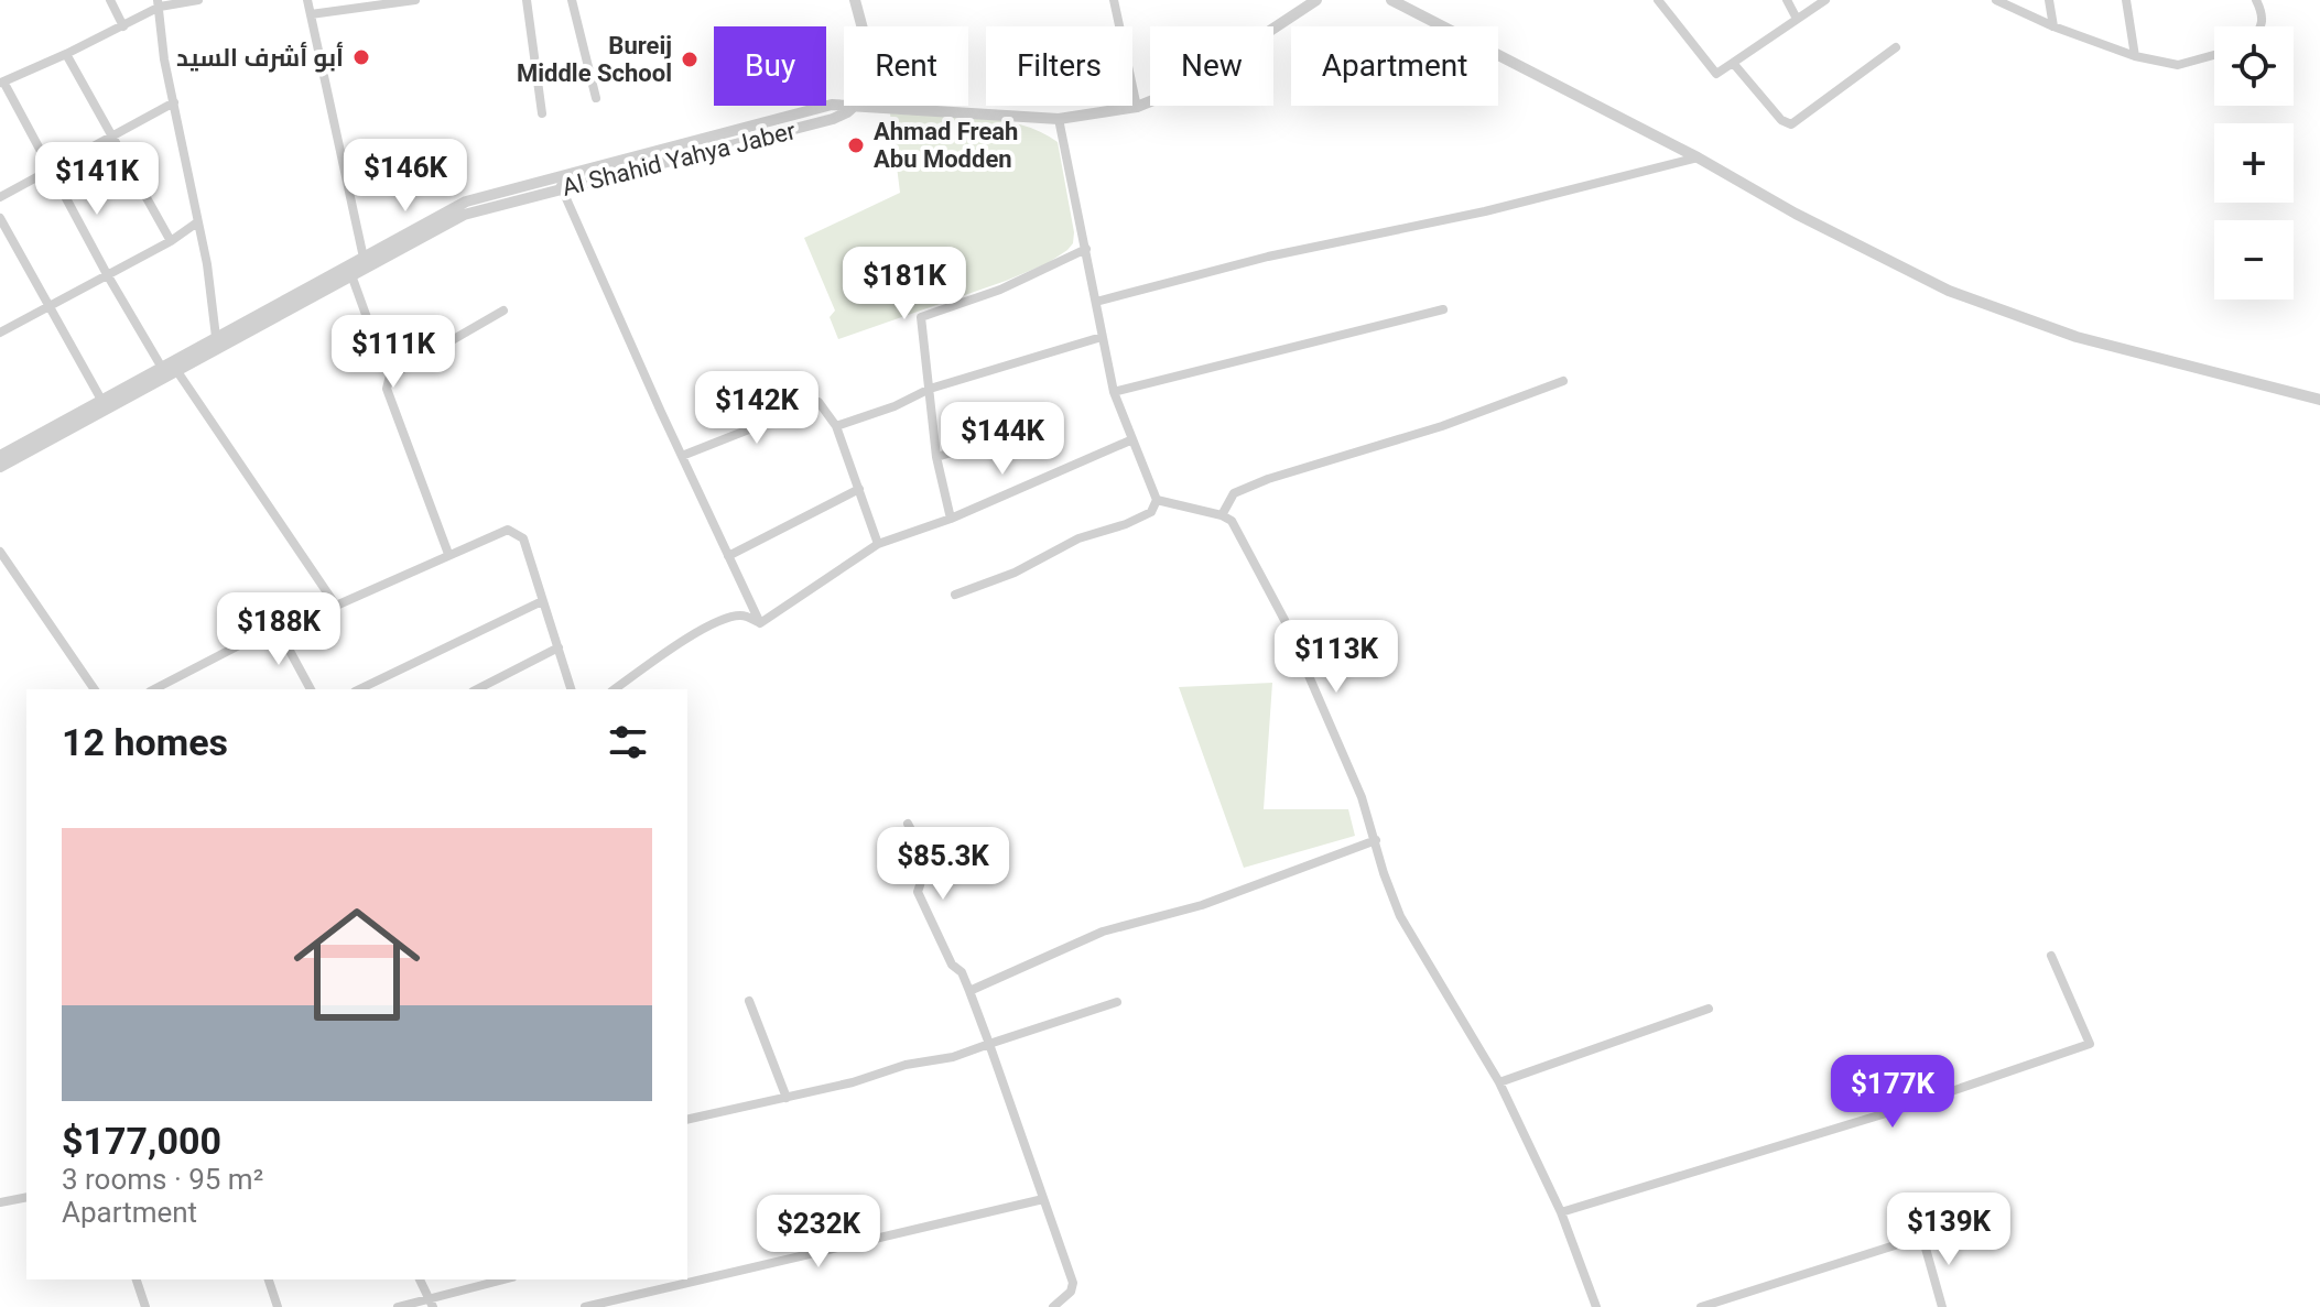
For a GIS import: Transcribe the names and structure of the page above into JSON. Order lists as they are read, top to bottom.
{
  "streets": {
    "street": ["Al Shahid Yahya Jaber"]
  },
  "places": ["أبو أشرف السيد", "Bureij Middle School", "Ahmad Freah Abu Modden"],
  "page": {
    "map_buttons": ["+", "−"],
    "chip": [
      "Buy",
      "Rent",
      "Filters",
      "New",
      "Apartment"
    ],
    "price": [
      "$146K",
      "$141K",
      "$181K",
      "$111K",
      "$142K",
      "$144K",
      "$188K",
      "$113K",
      "$85.3K",
      "$177K",
      "$139K",
      "$232K"
    ],
    "heading": "12 homes",
    "list": [
      {
        "name": "$177,000",
        "note": "3 rooms · 95 m² · Apartment"
      }
    ]
  }
}
